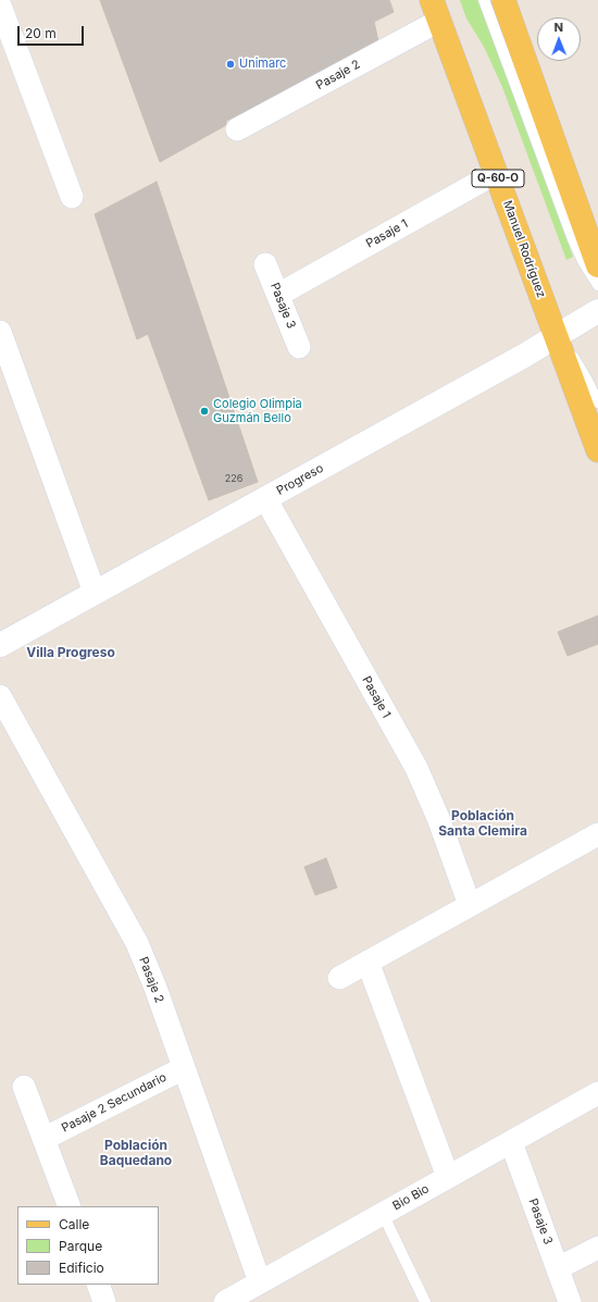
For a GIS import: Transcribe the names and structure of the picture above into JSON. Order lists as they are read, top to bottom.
{
  "streets": {
    "main road": ["Q-60-O", "Manuel Rodríguez"],
    "street": [
      "Pasaje 2",
      "Pasaje 1",
      "Pasaje 3",
      "Progreso",
      "Pasaje 2 Secundario",
      "Bio Bio"
    ]
  },
  "crossings": [
    ["Pasaje 2", "Manuel Rodríguez"],
    ["Pasaje 2", "Pasaje 2 Secundario"],
    ["Pasaje 2", "Bio Bio"],
    ["Pasaje 1", "Manuel Rodríguez"],
    ["Pasaje 1", "Pasaje 3"],
    ["Pasaje 1", "Progreso"],
    ["Manuel Rodríguez", "Progreso"],
    ["Pasaje 3", "Bio Bio"]
  ],
  "districts": ["Villa Progreso", "Población Santa Clemira", "Población Baquedano"],
  "places": ["Unimarc", "Colegio Olimpia Guzmán Bello"],
  "house_numbers": ["226"],
  "legend": ["Calle", "Parque", "Edificio"],
  "scale_bar": "20 m",
  "north": "top"
}
